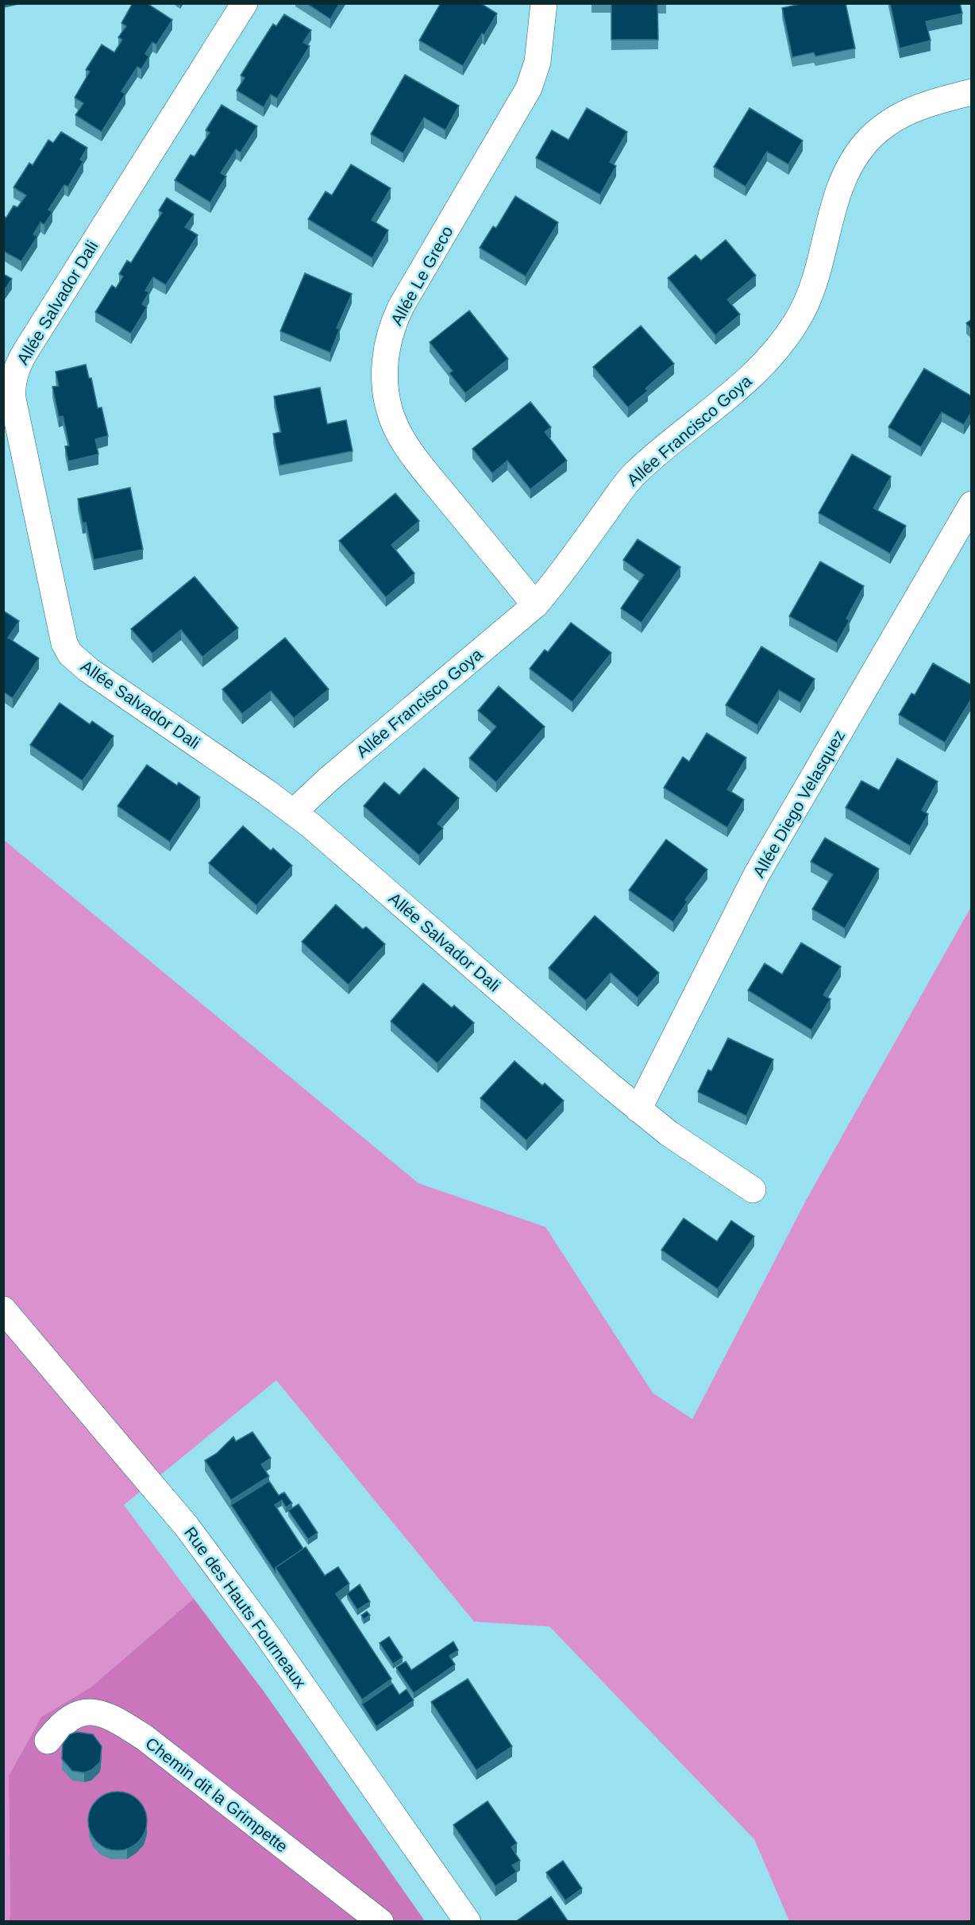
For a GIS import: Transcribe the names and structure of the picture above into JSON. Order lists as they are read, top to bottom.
{
  "streets": {
    "street": [
      "Allée Le Greco",
      "Allée Salvador Dali",
      "Allée Francisco Goya",
      "Allée Diego Velasquez",
      "Rue des Hauts Fourneaux",
      "Chemin dit la Grimpette"
    ]
  },
  "crossings": [
    ["Allée Le Greco", "Allée Francisco Goya"],
    ["Allée Salvador Dali", "Allée Francisco Goya"],
    ["Allée Salvador Dali", "Allée Diego Velasquez"]
  ]
}
